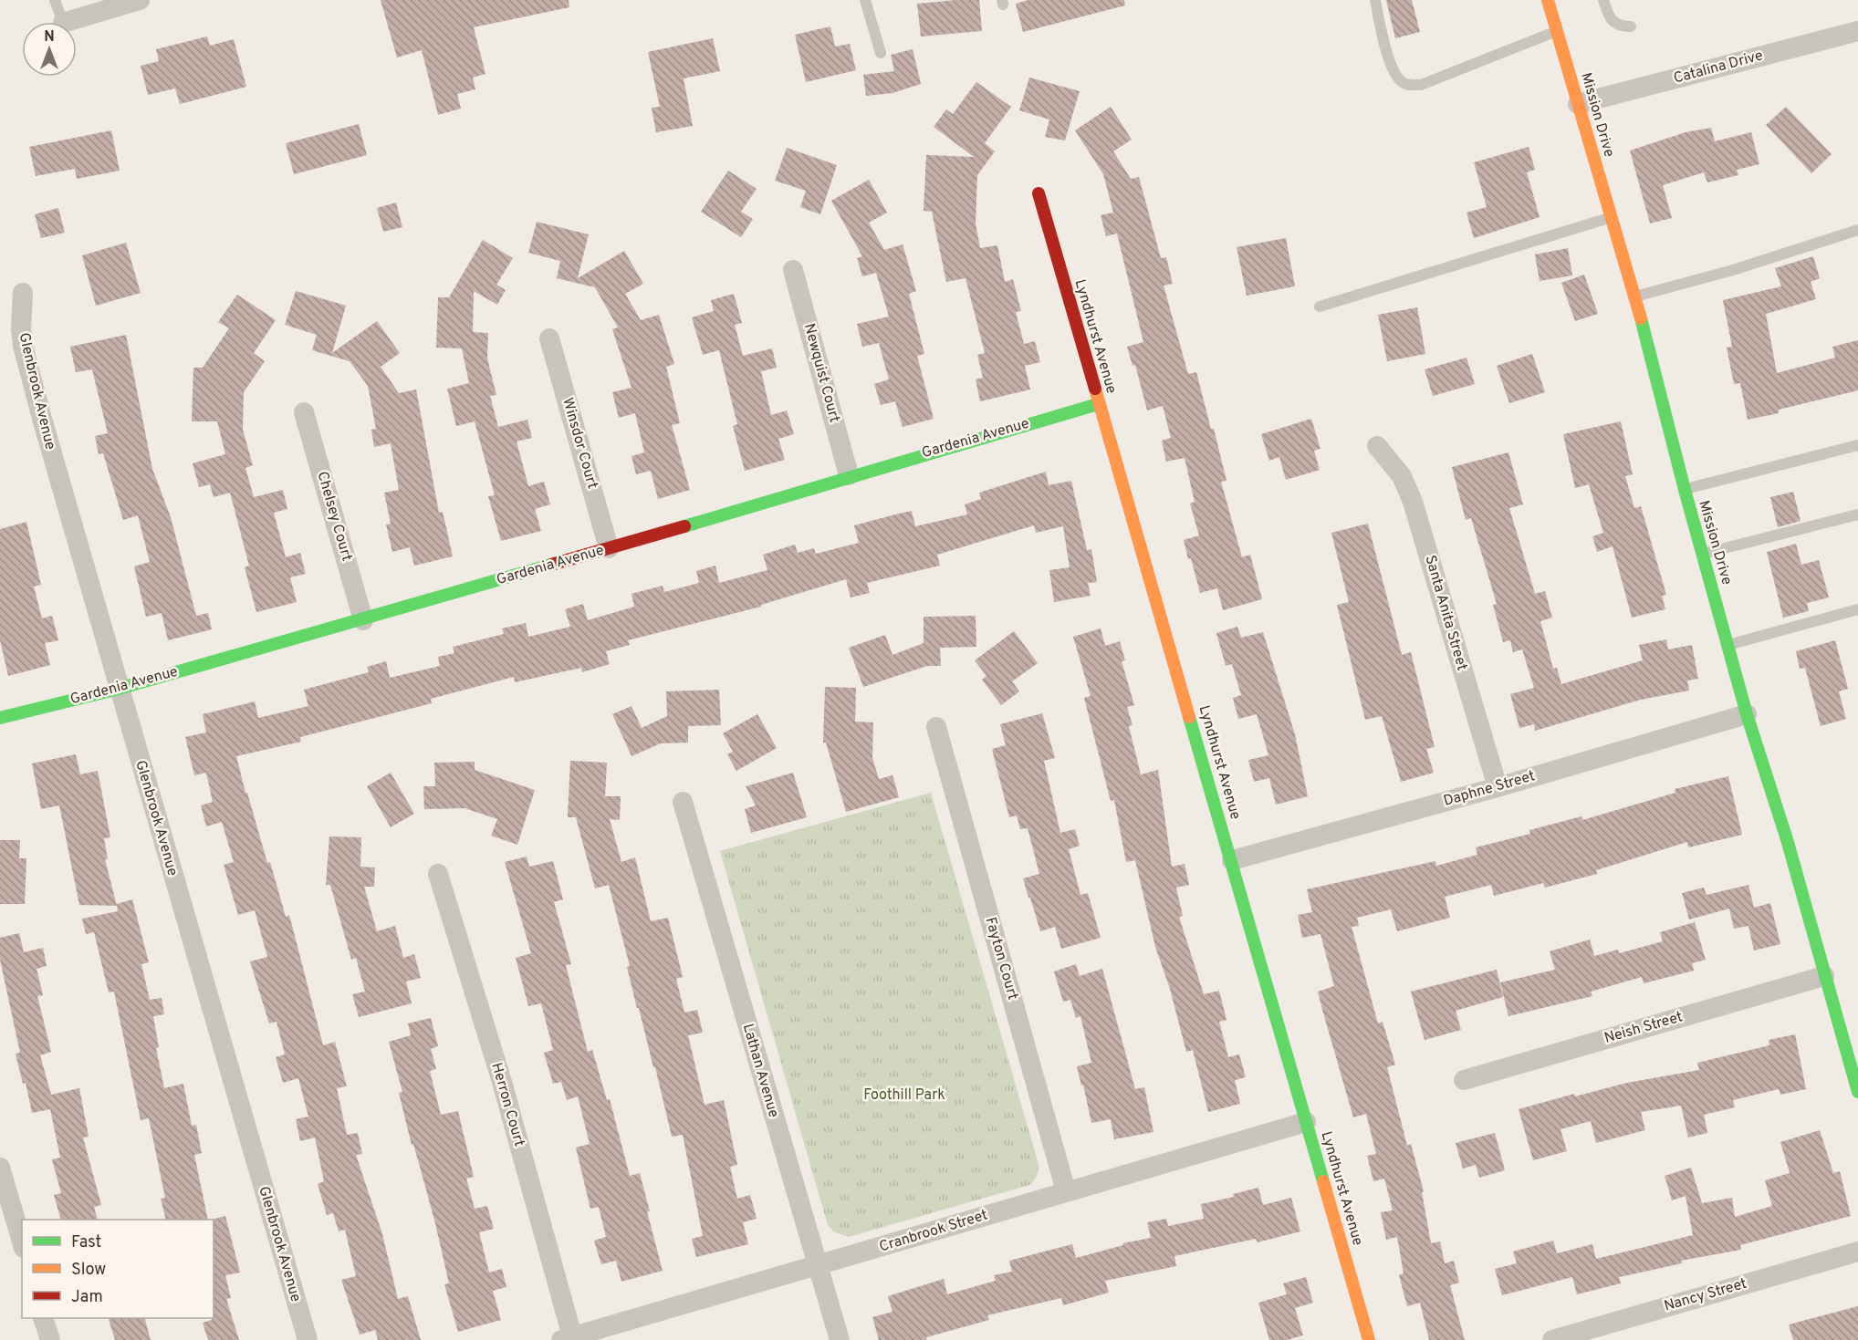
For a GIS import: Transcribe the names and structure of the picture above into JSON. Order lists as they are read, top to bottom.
{
  "streets": {
    "street": [
      "Catalina Drive",
      "Mission Drive",
      "Lyndhurst Avenue",
      "Newquist Court",
      "Glenbrook Avenue",
      "Gardenia Avenue",
      "Winsdor Court",
      "Chelsey Court",
      "Santa Anita Street",
      "Daphne Street",
      "Fayton Court",
      "Neish Street",
      "Lathan Avenue",
      "Herron Court",
      "Cranbrook Street",
      "Nancy Street"
    ]
  },
  "crossings": [
    ["Catalina Drive", "Mission Drive"],
    ["Mission Drive", "Daphne Street"],
    ["Mission Drive", "Neish Street"],
    ["Lyndhurst Avenue", "Gardenia Avenue"],
    ["Lyndhurst Avenue", "Daphne Street"],
    ["Lyndhurst Avenue", "Cranbrook Street"],
    ["Newquist Court", "Gardenia Avenue"],
    ["Glenbrook Avenue", "Gardenia Avenue"],
    ["Gardenia Avenue", "Winsdor Court"],
    ["Gardenia Avenue", "Chelsey Court"],
    ["Santa Anita Street", "Daphne Street"],
    ["Fayton Court", "Cranbrook Street"],
    ["Lathan Avenue", "Cranbrook Street"],
    ["Herron Court", "Cranbrook Street"]
  ],
  "parks": ["Foothill Park"],
  "legend": ["Fast", "Slow", "Jam"],
  "north": "top"
}
